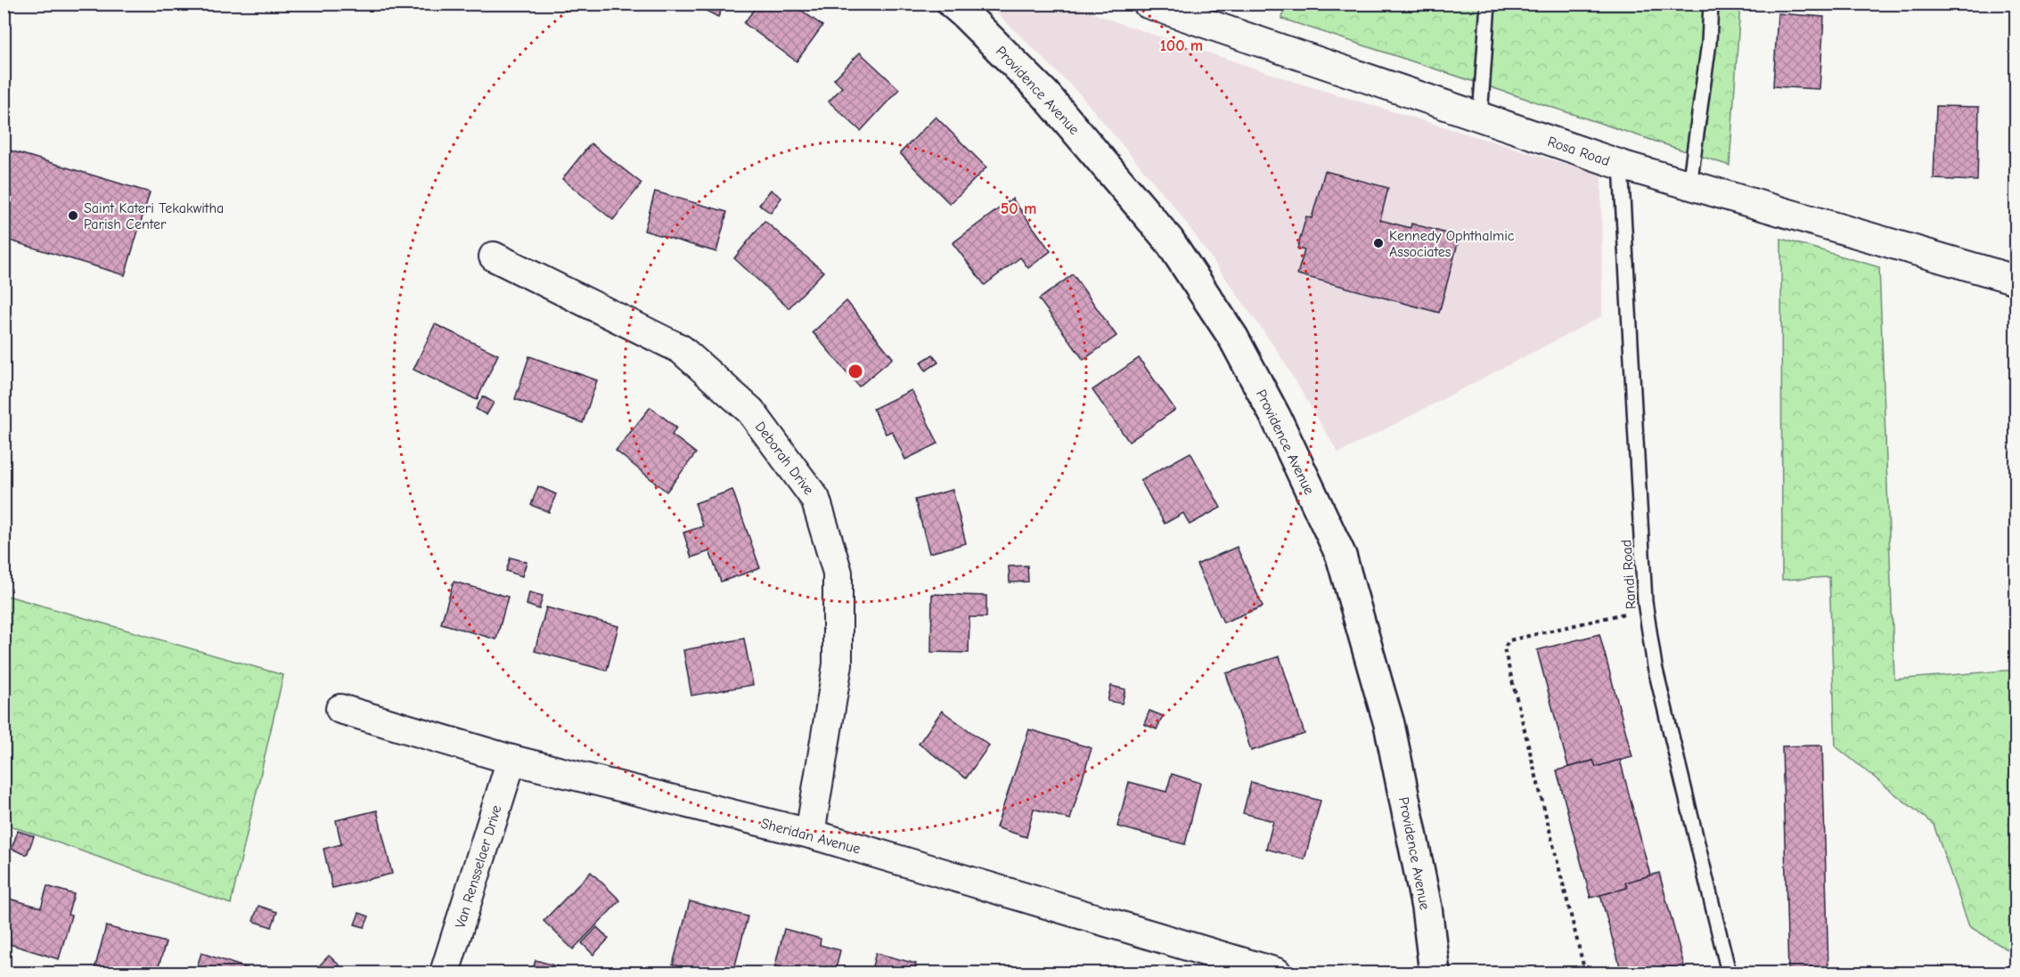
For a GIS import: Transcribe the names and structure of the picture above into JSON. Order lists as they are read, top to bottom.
{
  "streets": {
    "street": [
      "Providence Avenue",
      "Rosa Road",
      "Deborah Drive",
      "Sheridan Avenue",
      "Van Rensselaer Drive"
    ],
    "lane": ["Randi Road"]
  },
  "crossings": [
    ["Rosa Road", "Randi Road"],
    ["Deborah Drive", "Sheridan Avenue"],
    ["Sheridan Avenue", "Van Rensselaer Drive"]
  ],
  "places": ["Saint Kateri Tekakwitha Parish Center", "Kennedy Ophthalmic Associates"],
  "rings": ["100 m", "50 m"]
}
